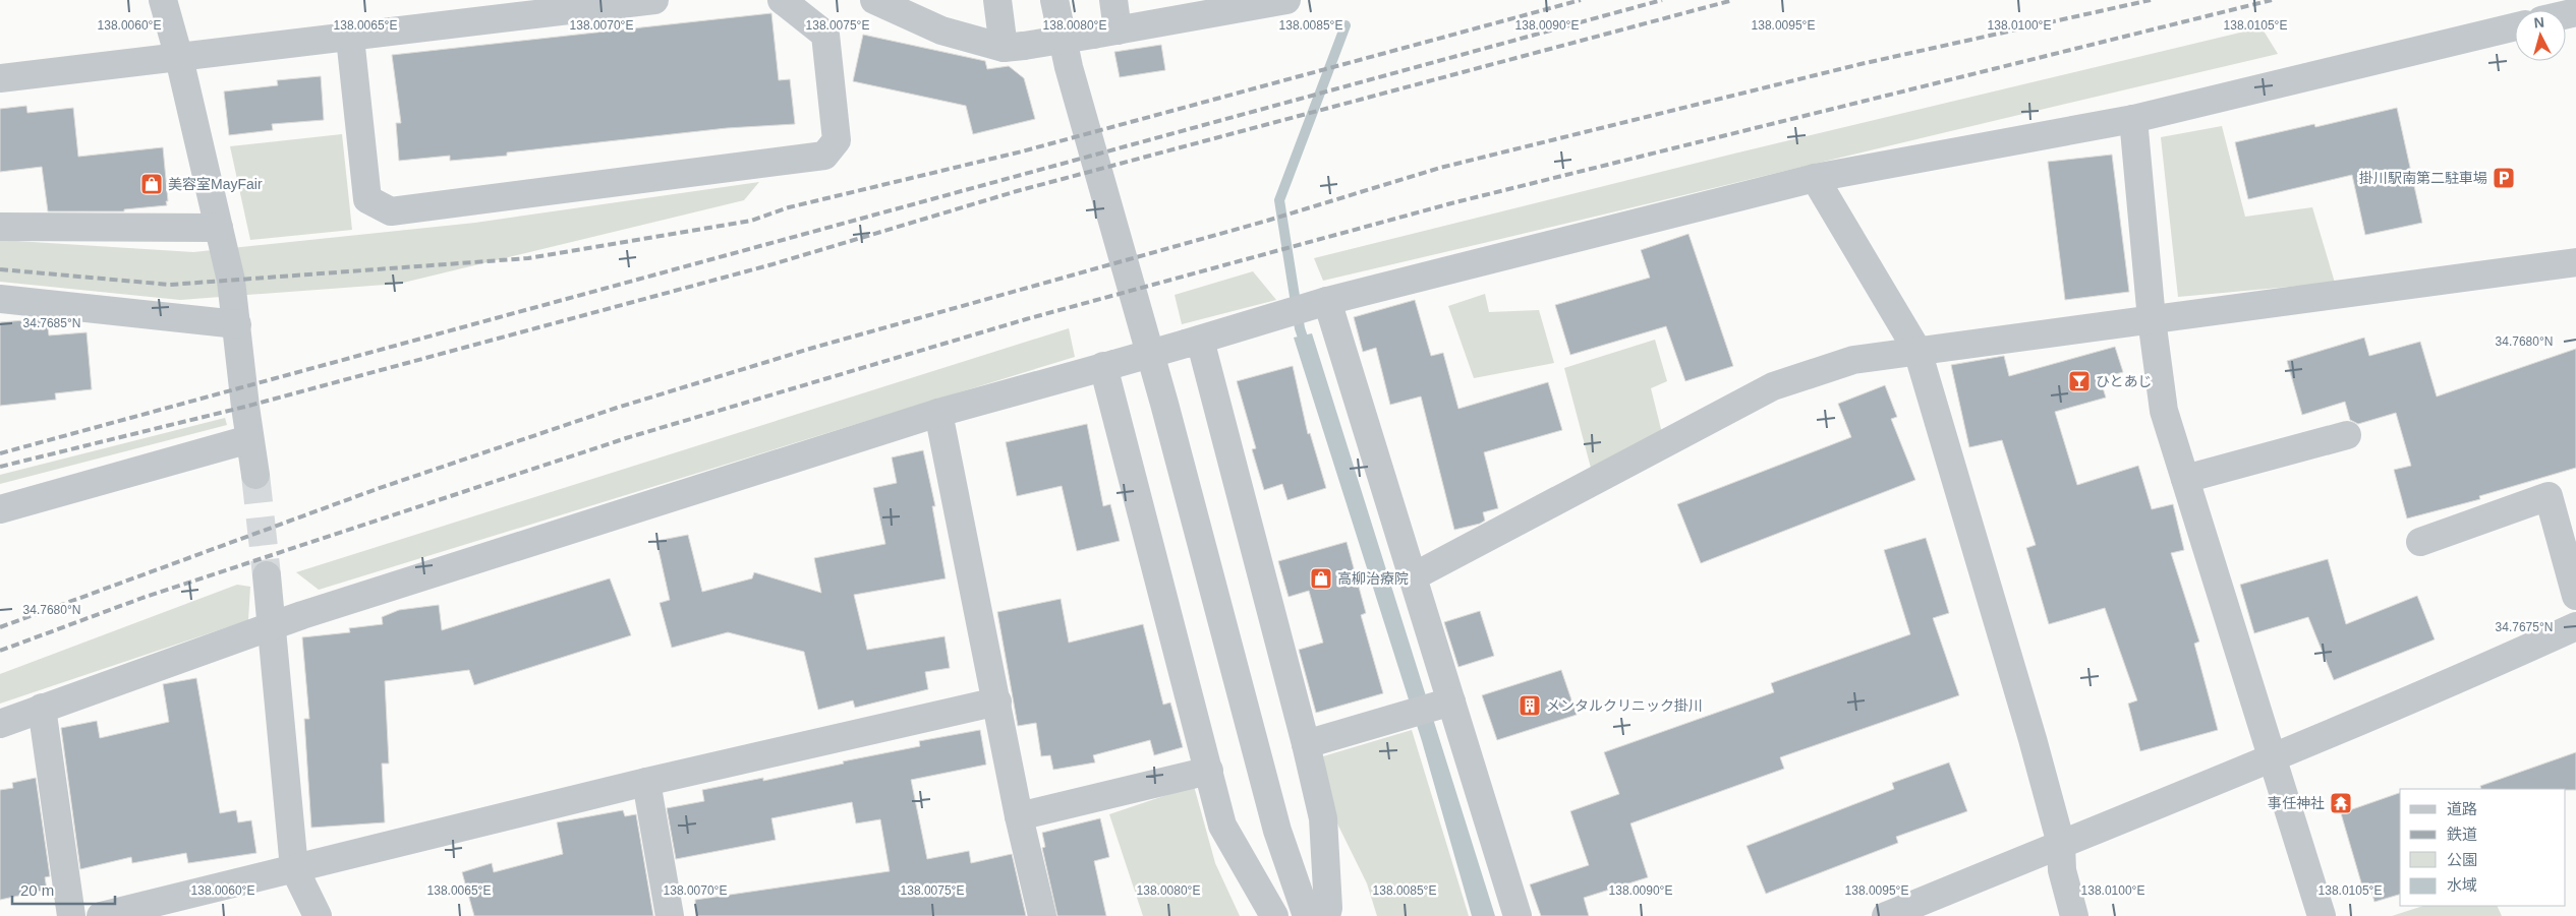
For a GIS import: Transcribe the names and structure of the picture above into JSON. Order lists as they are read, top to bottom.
{
  "places": {
    "parking": ["掛川駅南第二駐車場"],
    "shop": ["美容室MayFair", "高柳治療院"],
    "bar": ["ひとあじ"],
    "building": ["メンタルクリニック掛川"],
    "temple": ["事任神社"]
  },
  "legend": [
    "道路",
    "鉄道",
    "公園",
    "水域"
  ],
  "scale_bar": "20 m",
  "north": "top",
  "coordinates": [
    "138.0060°E",
    "138.0065°E",
    "138.0070°E",
    "138.0075°E",
    "138.0080°E",
    "138.0085°E",
    "138.0090°E",
    "138.0095°E",
    "138.0100°E",
    "138.0105°E",
    "34.7685°N",
    "34.7680°N",
    "34.7675°N"
  ]
}
